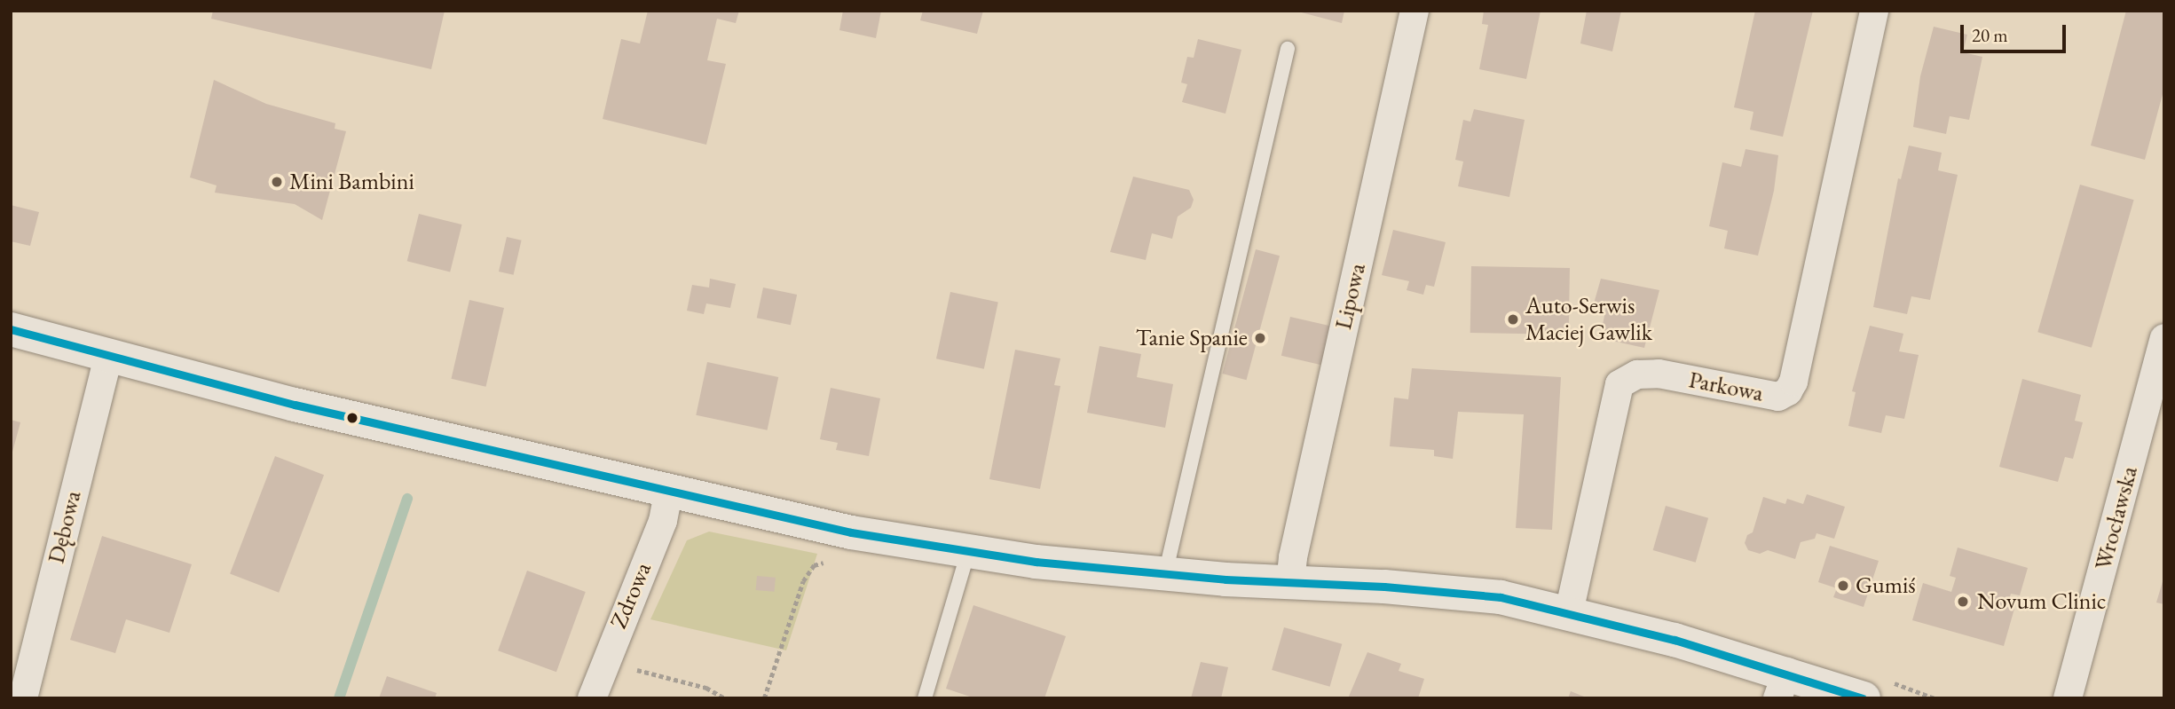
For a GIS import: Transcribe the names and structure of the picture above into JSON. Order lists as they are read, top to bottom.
{
  "streets": {
    "street": [
      "Lipowa",
      "Parkowa",
      "Wrocławska",
      "Dębowa",
      "Zdrowa"
    ]
  },
  "places": [
    "Mini Bambini",
    "Auto-Serwis Maciej Gawlik",
    "Tanie Spanie",
    "Gumiś",
    "Novum Clinic"
  ],
  "scale_bar": "20 m"
}
